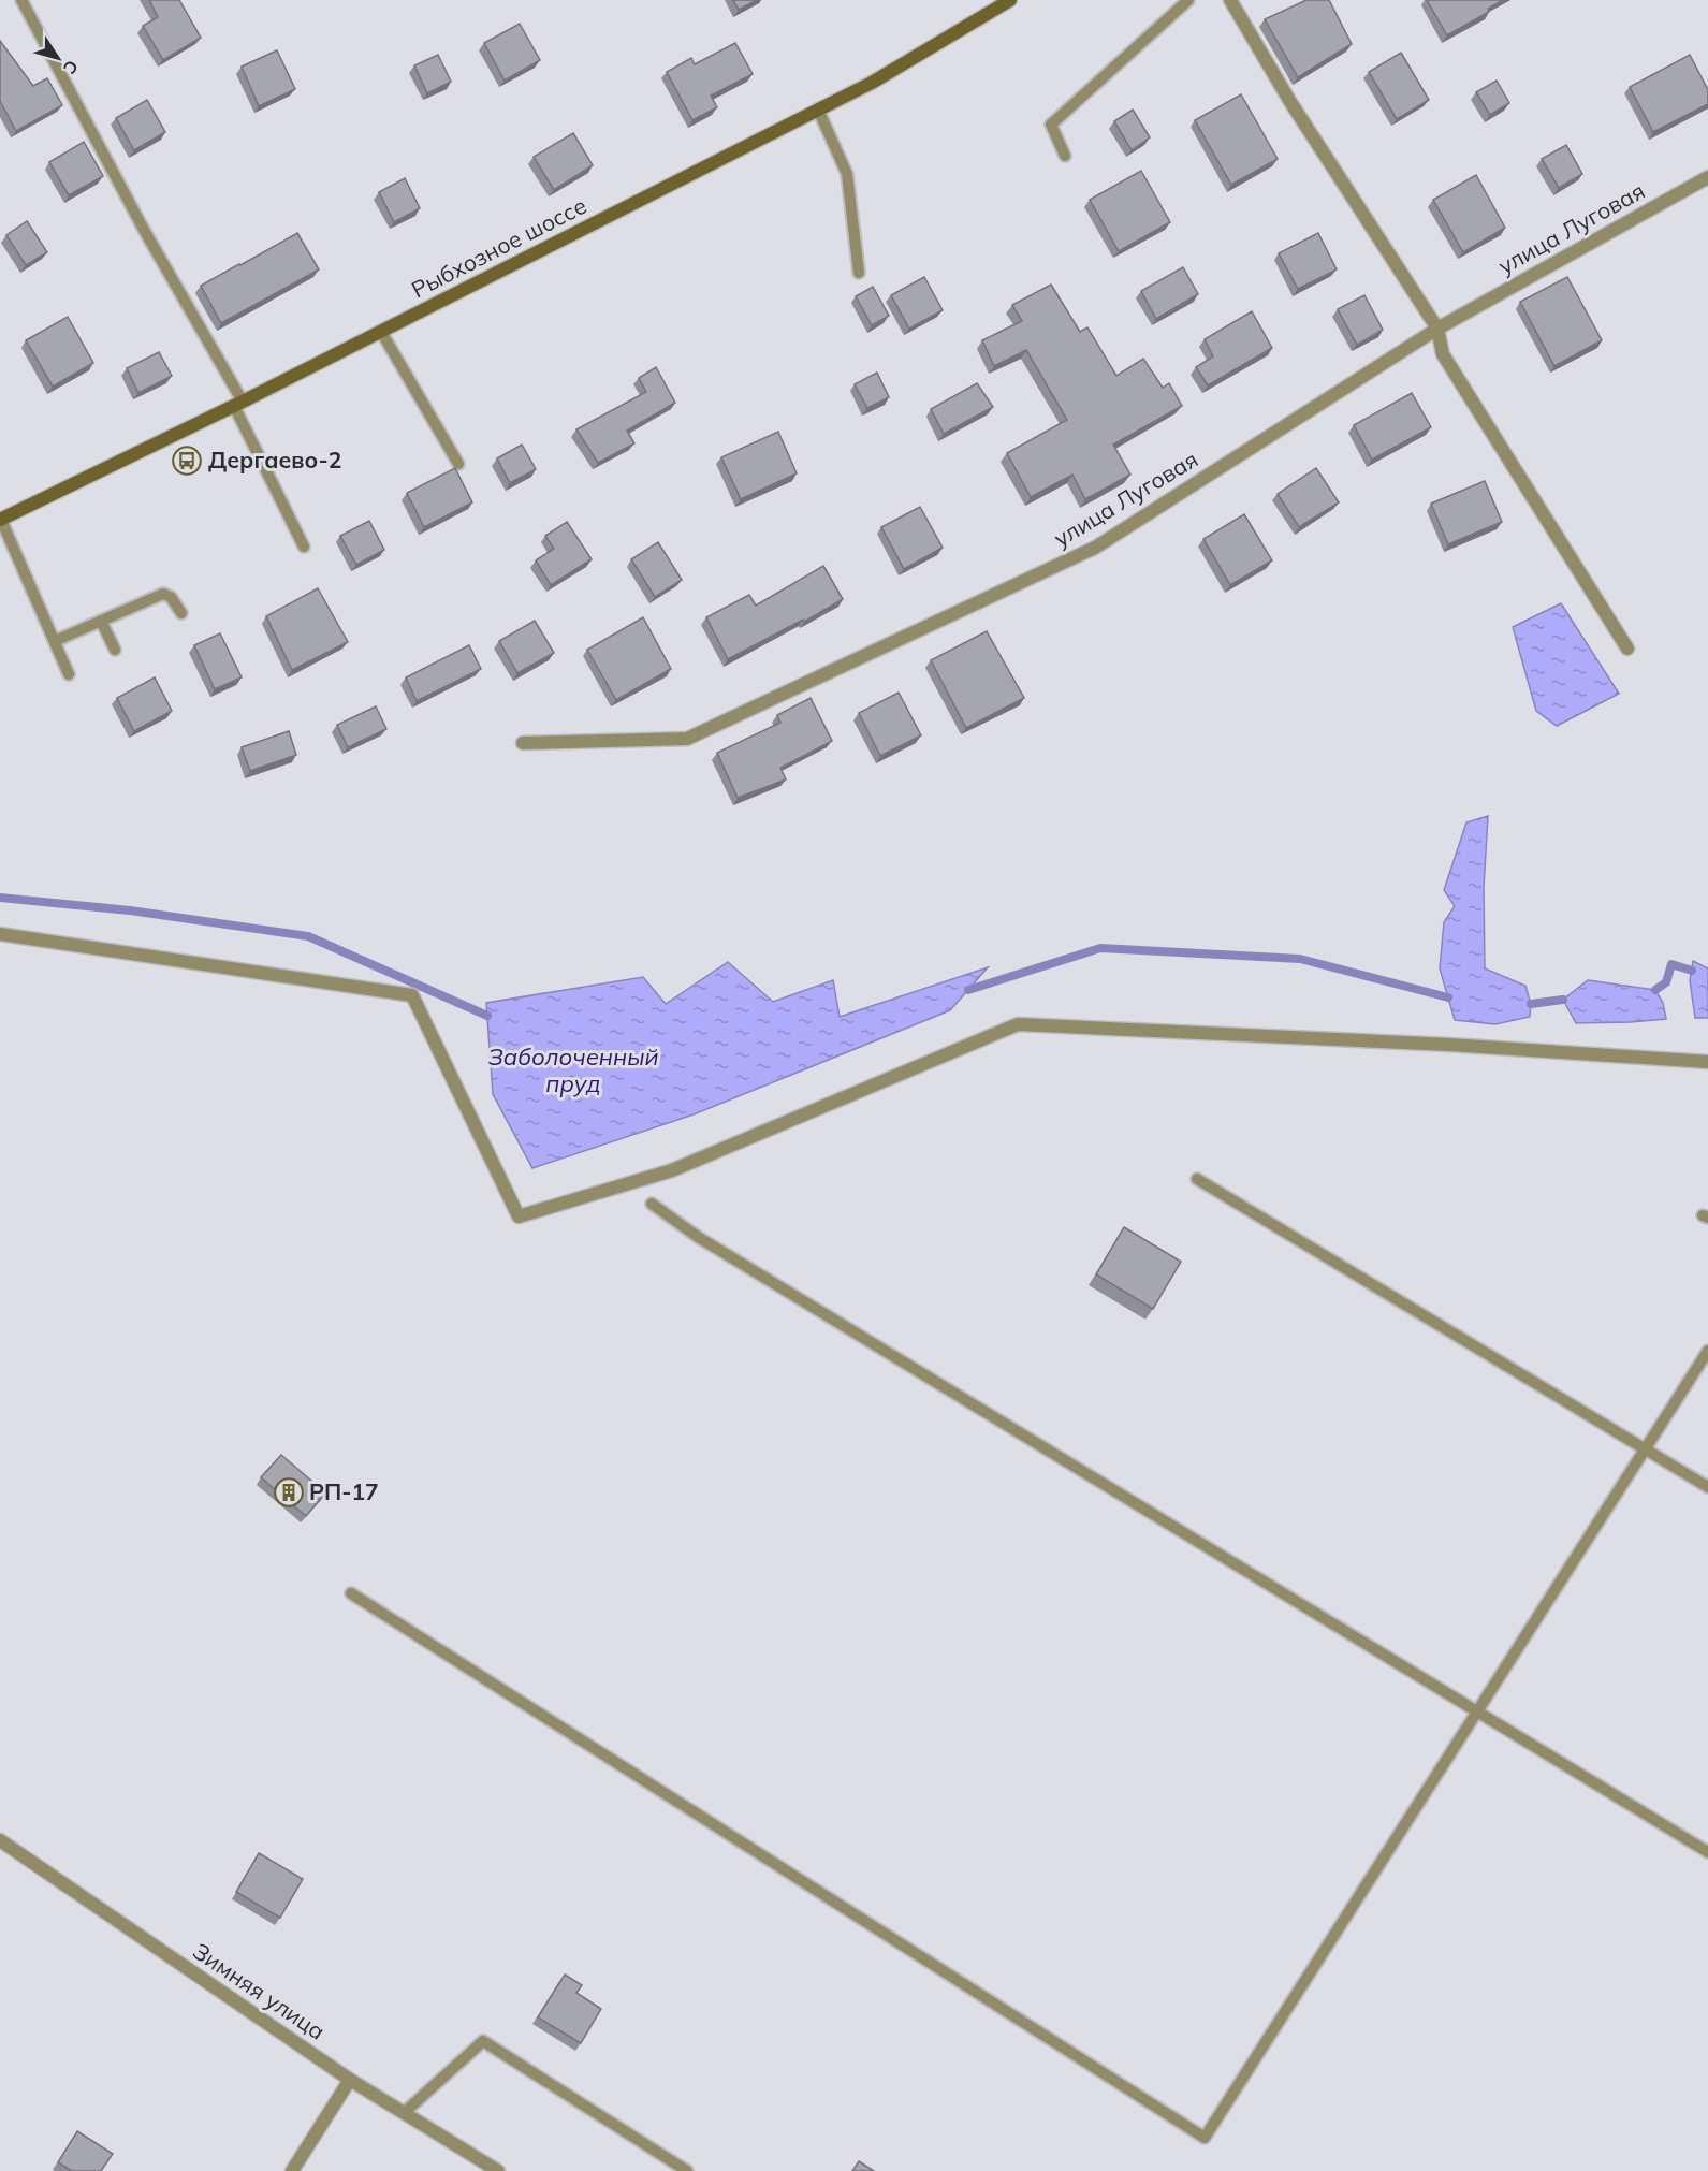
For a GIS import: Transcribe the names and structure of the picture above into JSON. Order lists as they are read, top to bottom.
{
  "streets": {
    "main road": ["Рыбхозное шоссе"],
    "street": ["улица Луговая", "Зимняя улица"]
  },
  "water": ["Заболоченный пруд"],
  "places": {
    "bus stop": ["Дергаево-2"],
    "building": ["РП-17"]
  },
  "north": "bottom right"
}
